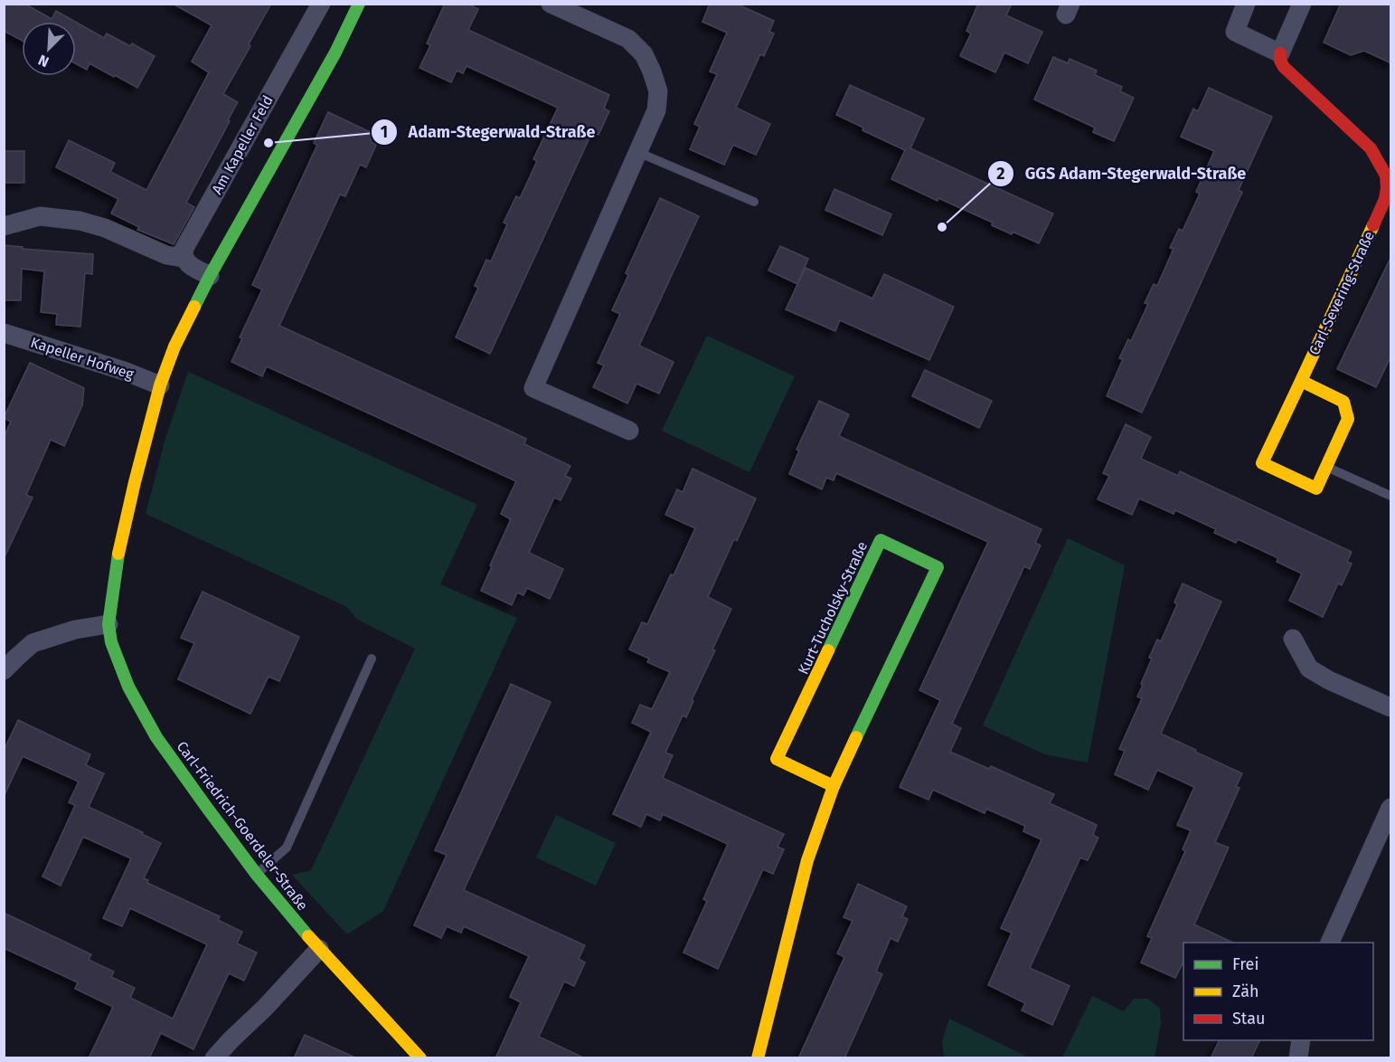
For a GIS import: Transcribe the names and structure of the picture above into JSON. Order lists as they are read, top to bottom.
{
  "streets": {
    "street": [
      "Am Kapeller Feld",
      "Carl-Severing-Straße",
      "Kapeller Hofweg",
      "Kurt-Tucholsky-Straße",
      "Carl-Friedrich-Goerdeler-Straße"
    ]
  },
  "crossings": [
    ["Kapeller Hofweg", "Carl-Friedrich-Goerdeler-Straße"]
  ],
  "places": ["Adam-Stegerwald-Straße", "GGS Adam-Stegerwald-Straße"],
  "legend": ["Frei", "Zäh", "Stau"],
  "north": "bottom left"
}
